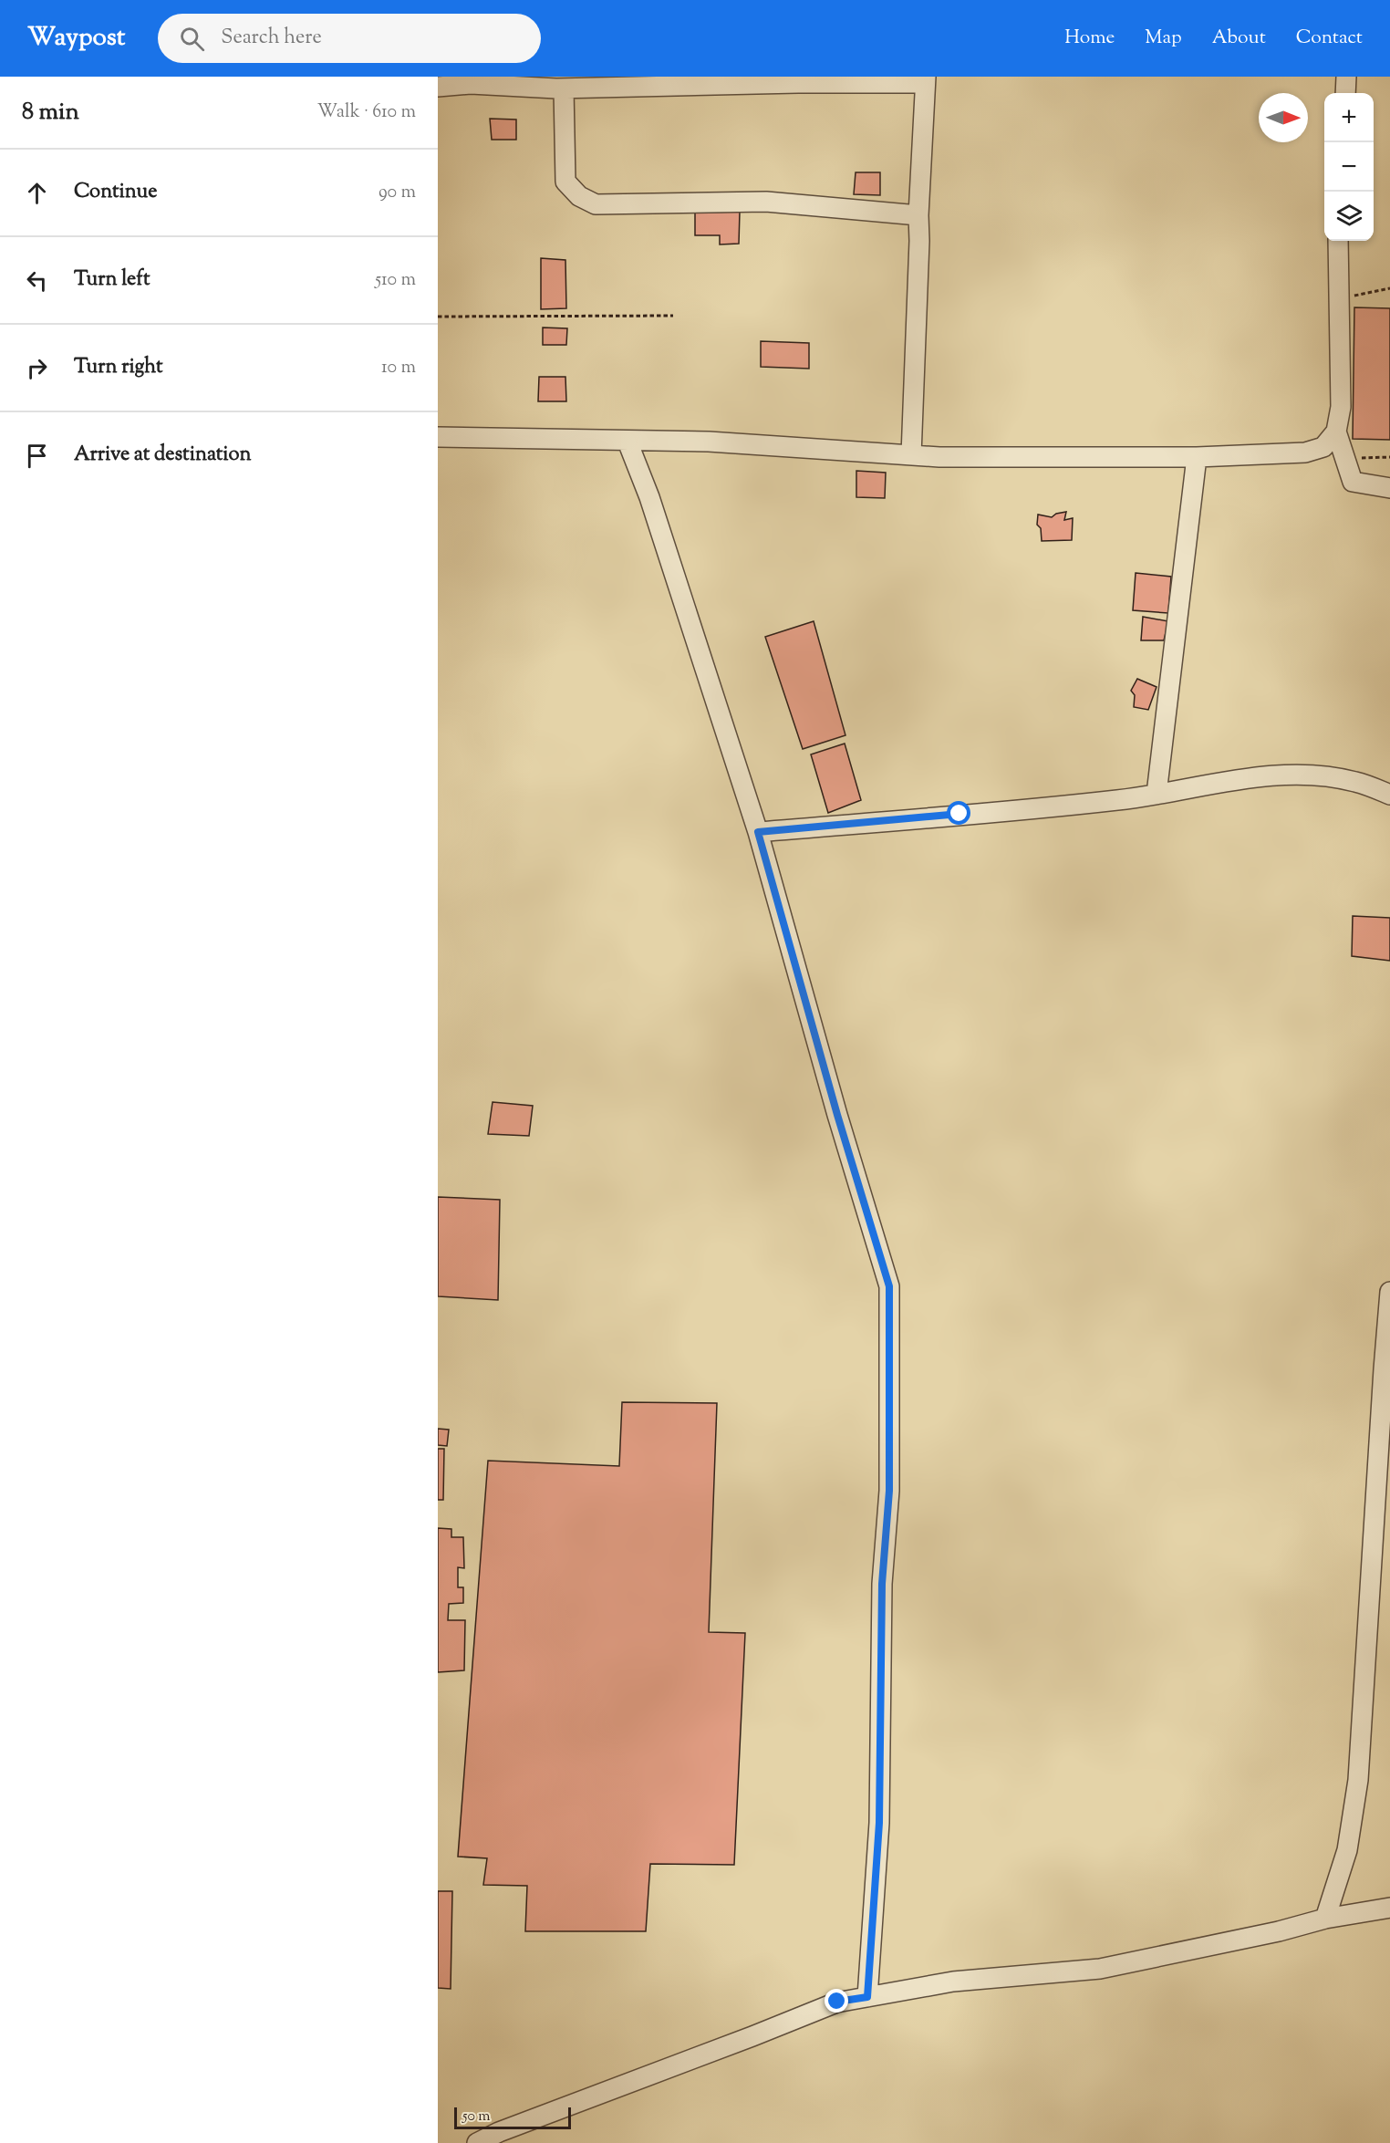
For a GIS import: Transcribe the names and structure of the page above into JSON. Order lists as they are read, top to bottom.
{
  "scale_bar": "50 m",
  "north": "right",
  "page": {
    "header": "Waypost",
    "search": "Search here",
    "nav": [
      "Home",
      "Map",
      "About",
      "Contact"
    ],
    "heading": ["8 min", "Walk · 610 m"],
    "map_buttons": ["+", "−"],
    "list": [
      ["Continue", "90 m"],
      ["Turn left", "510 m"],
      ["Turn right", "10 m"],
      "Arrive at destination"
    ],
    "scale": "50 m"
  }
}
